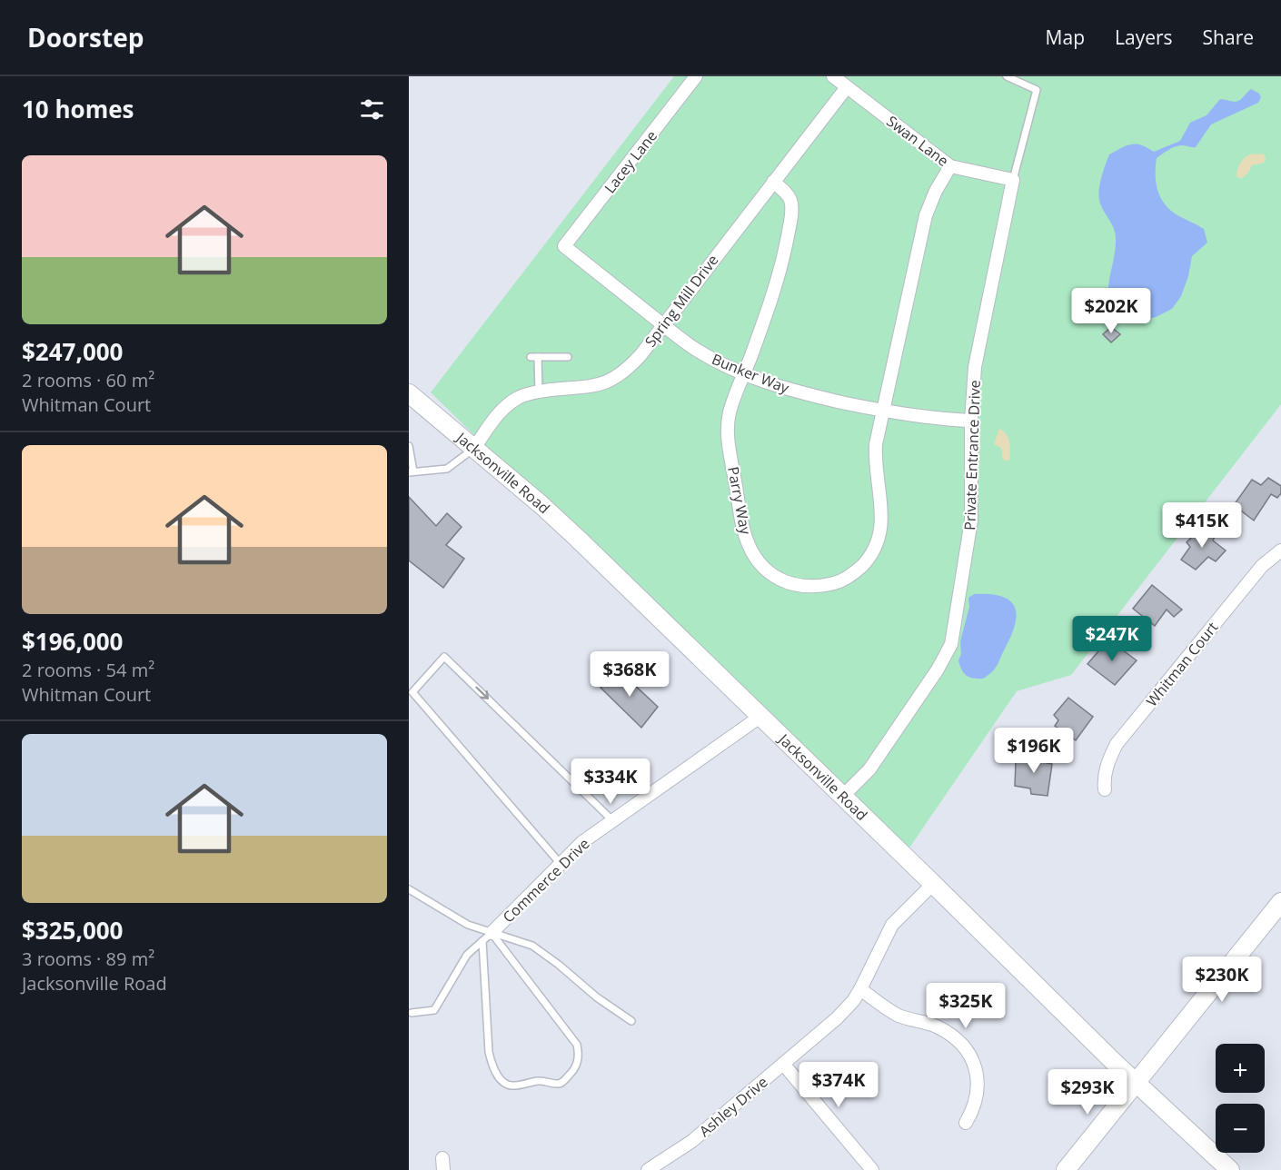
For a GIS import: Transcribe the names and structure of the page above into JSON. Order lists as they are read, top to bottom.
{
  "streets": {
    "main road": ["Jacksonville Road"],
    "street": [
      "Swan Lane",
      "Lacey Lane",
      "Spring Mill Drive",
      "Bunker Way",
      "Private Entrance Drive",
      "Parry Way",
      "Whitman Court",
      "Commerce Drive",
      "Ashley Drive"
    ]
  },
  "crossings": [
    ["Swan Lane", "Spring Mill Drive"],
    ["Swan Lane", "Private Entrance Drive"],
    ["Swan Lane", "Parry Way"],
    ["Lacey Lane", "Bunker Way"],
    ["Spring Mill Drive", "Bunker Way"],
    ["Spring Mill Drive", "Jacksonville Road"],
    ["Spring Mill Drive", "Parry Way"],
    ["Bunker Way", "Private Entrance Drive"],
    ["Bunker Way", "Parry Way"],
    ["Private Entrance Drive", "Jacksonville Road"],
    ["Jacksonville Road", "Commerce Drive"],
    ["Jacksonville Road", "Ashley Drive"]
  ],
  "page": {
    "header": "Doorstep",
    "nav": ["Map", "Layers", "Share"],
    "heading": "10 homes",
    "list": [
      {
        "name": "$247,000",
        "note": "2 rooms · 60 m² · Whitman Court"
      },
      {
        "name": "$196,000",
        "note": "2 rooms · 54 m² · Whitman Court"
      },
      {
        "name": "$325,000",
        "note": "3 rooms · 89 m² · Jacksonville Road"
      }
    ],
    "price": [
      "$202K",
      "$415K",
      "$247K",
      "$368K",
      "$196K",
      "$334K",
      "$230K",
      "$325K",
      "$374K",
      "$293K"
    ],
    "map_buttons": ["+", "−"]
  }
}
